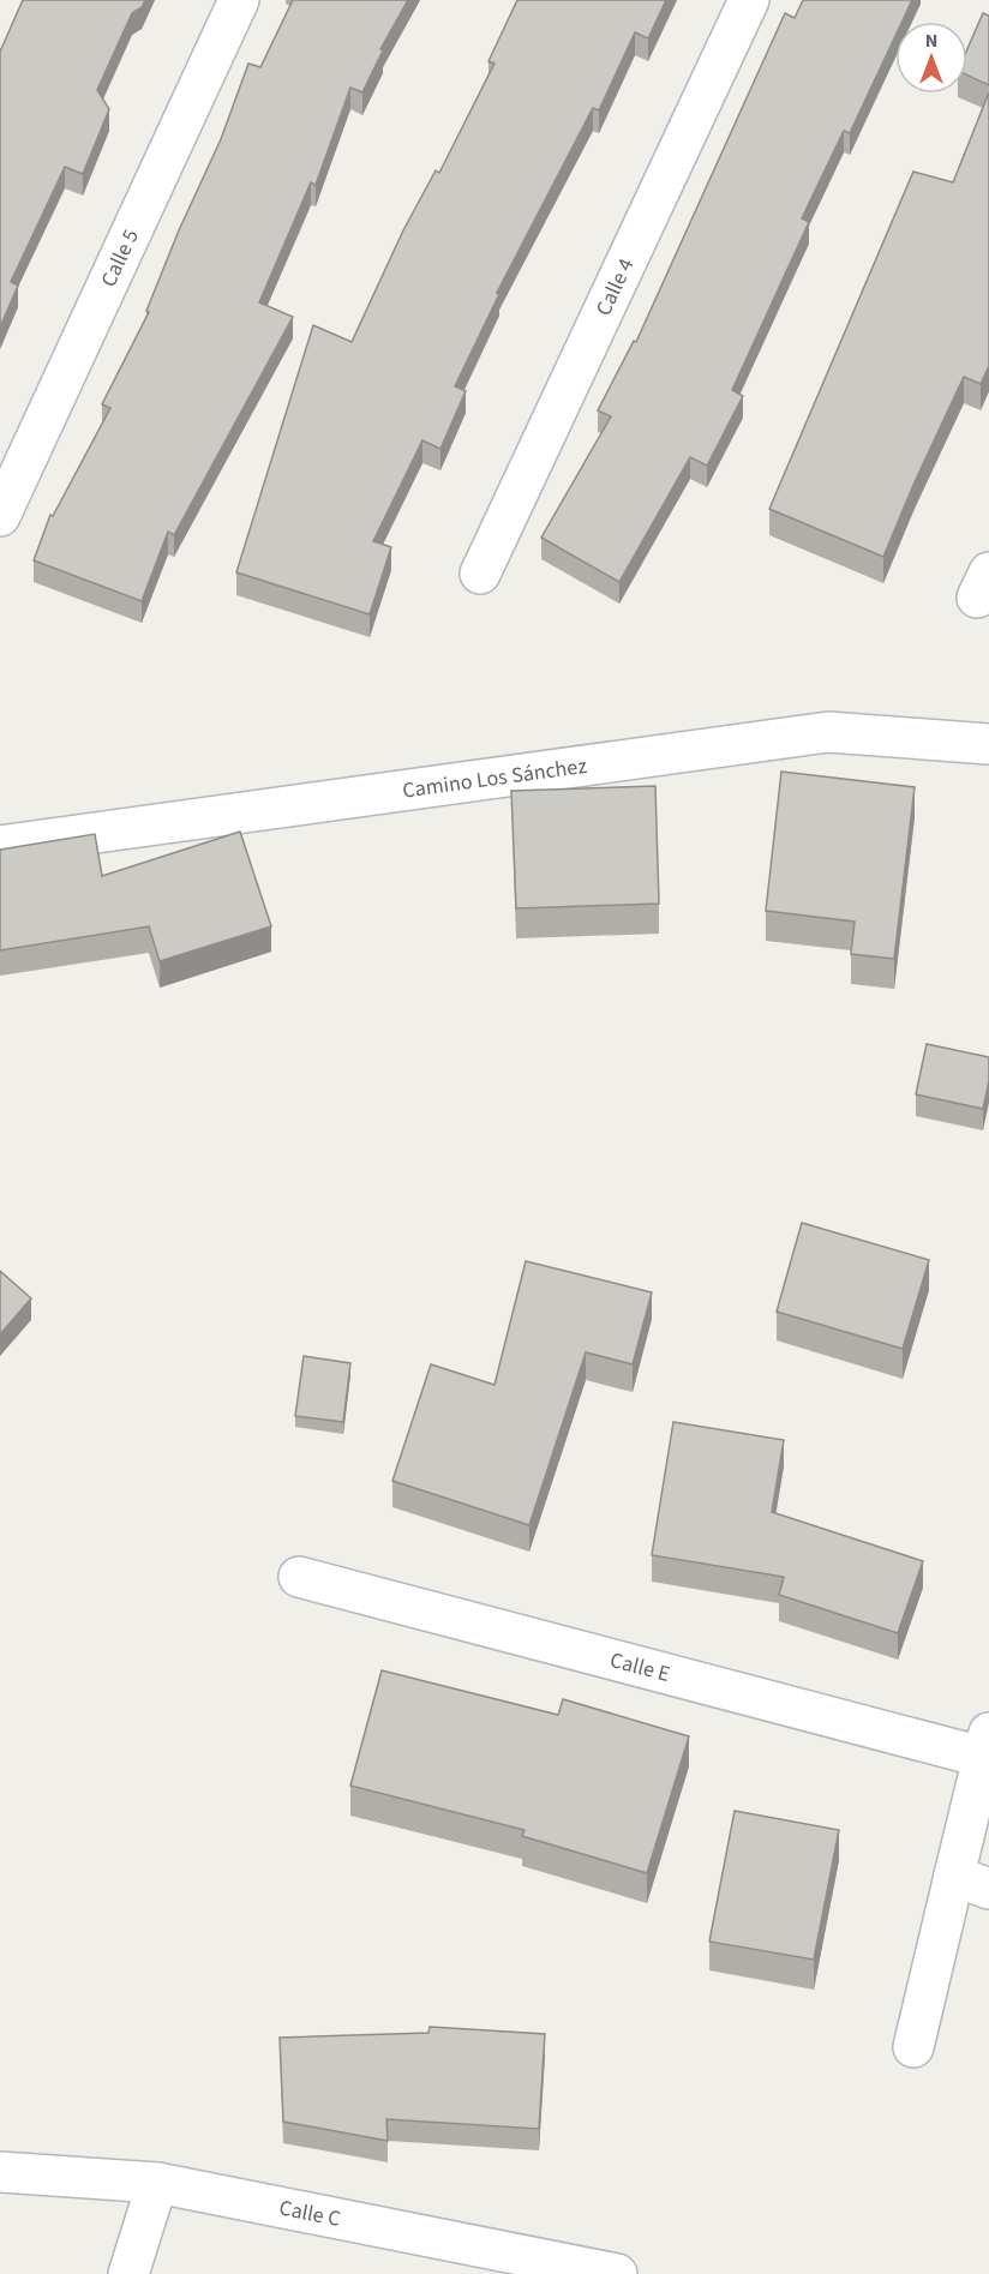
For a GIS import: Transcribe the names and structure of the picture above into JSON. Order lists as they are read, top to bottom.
{
  "streets": {
    "street": [
      "Calle 5",
      "Calle 4",
      "Camino Los Sánchez",
      "Calle E",
      "Calle C"
    ]
  },
  "north": "top"
}
